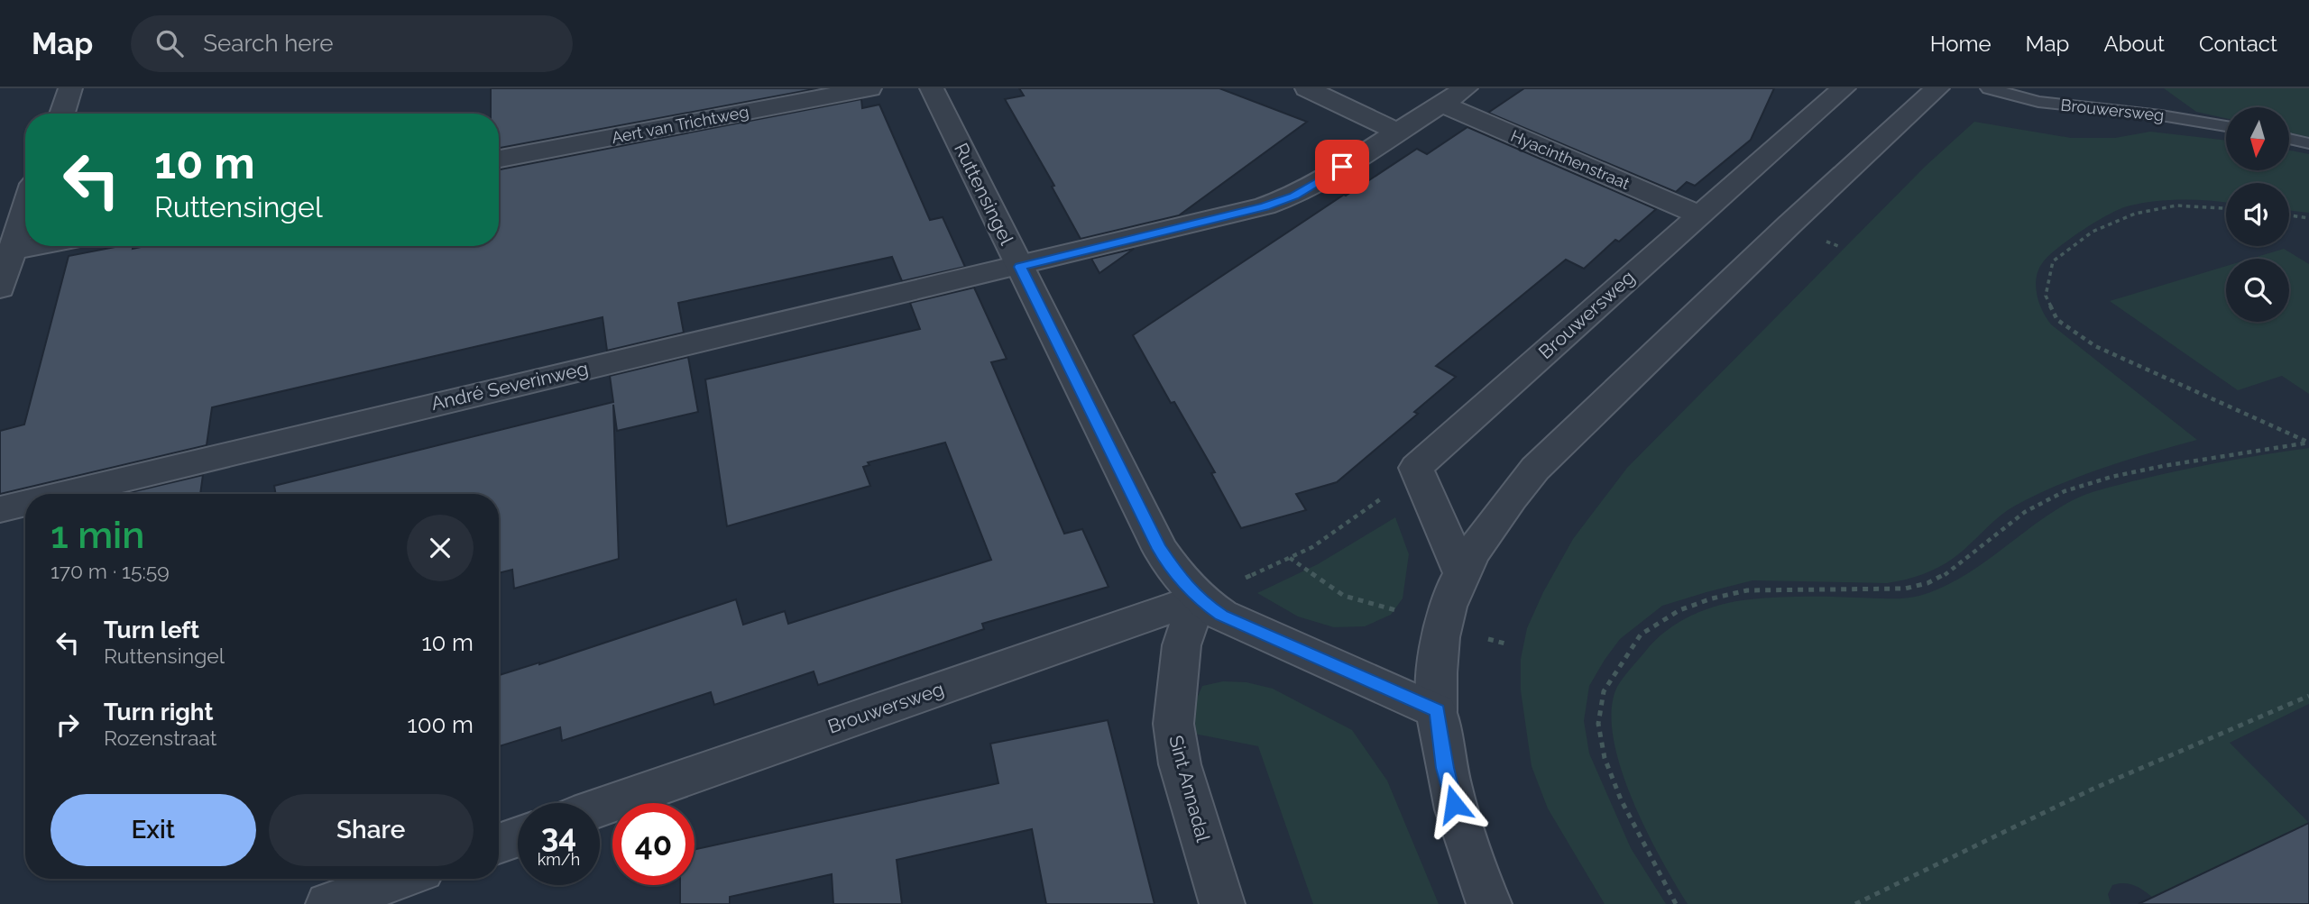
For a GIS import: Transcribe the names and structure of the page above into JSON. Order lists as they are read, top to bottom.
{
  "streets": {
    "street": [
      "Brouwersweg",
      "Aert van Trichtweg",
      "Hyacinthenstraat",
      "Ruttensingel",
      "André Severinweg",
      "Sint Annadal"
    ]
  },
  "crossings": [
    ["Brouwersweg", "Hyacinthenstraat"],
    ["Brouwersweg", "Ruttensingel"],
    ["Brouwersweg", "Sint Annadal"],
    ["Hyacinthenstraat", "André Severinweg"],
    ["Ruttensingel", "André Severinweg"],
    ["Ruttensingel", "Sint Annadal"]
  ],
  "north": "bottom",
  "page": {
    "header": "Map",
    "search": "Search here",
    "nav": [
      "Home",
      "Map",
      "About",
      "Contact"
    ],
    "turn": ["10 m", "Ruttensingel"],
    "heading": ["1 min", "170 m · 15:59"],
    "list": [
      {
        "name": "Turn left",
        "note": "Ruttensingel",
        "value": "10 m"
      },
      {
        "name": "Turn right",
        "note": "Rozenstraat",
        "value": "100 m"
      }
    ],
    "buttons": ["Exit", "Share"],
    "speed": "34 km/h",
    "limit": "40"
  }
}
